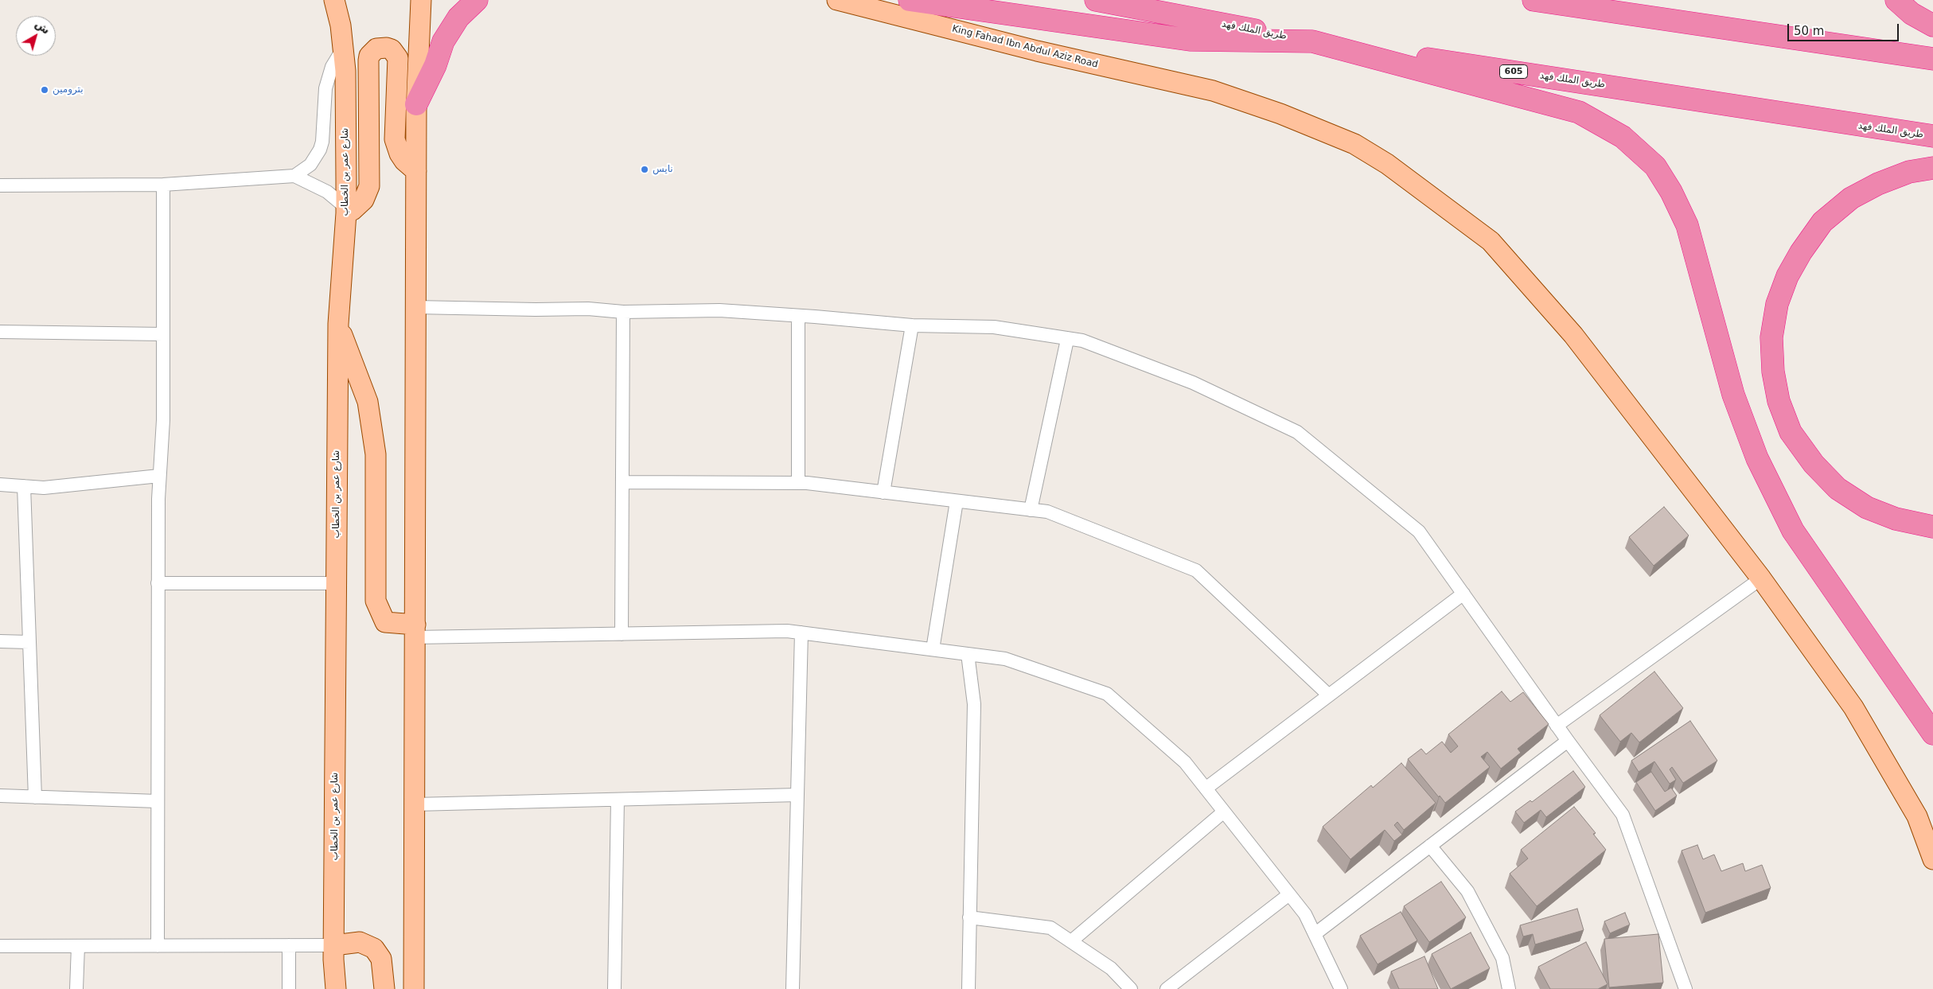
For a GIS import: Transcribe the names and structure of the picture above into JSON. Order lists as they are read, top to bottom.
{
  "streets": {
    "highway": ["طريق الملك فهد", "605"],
    "main road": ["King Fahad Ibn Abdul Aziz Road", "شارع عمر بن الخطاب"]
  },
  "places": ["بترومين", "نايس"],
  "scale_bar": "50 m",
  "north": "top right"
}
